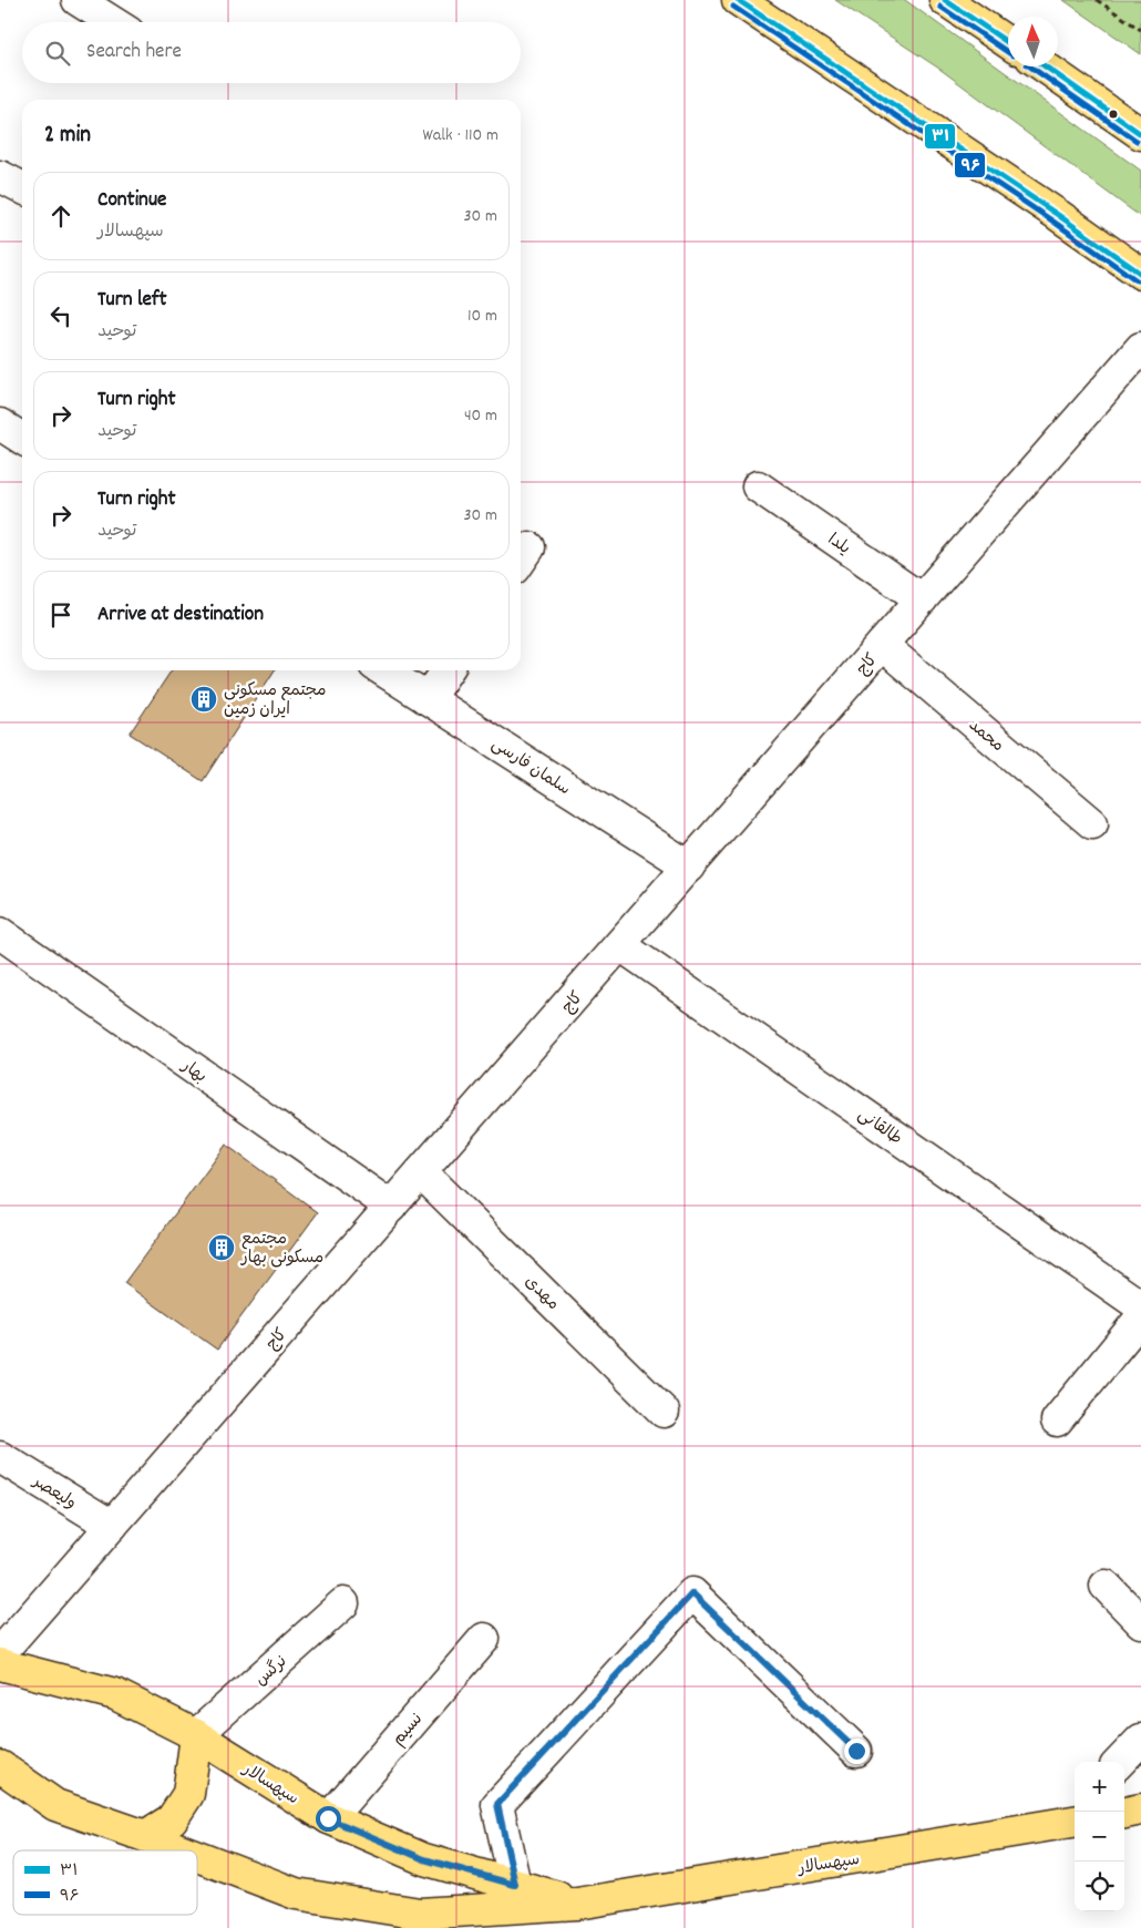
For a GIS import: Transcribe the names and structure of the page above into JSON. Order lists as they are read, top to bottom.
{
  "streets": {
    "main road": ["سپهسالار"],
    "street": [
      "یلدا",
      "کاج",
      "محمد",
      "سلمان فارسی",
      "بهار",
      "طالقانی",
      "مهدی",
      "ولیعصر",
      "نرگس",
      "نسیم"
    ]
  },
  "crossings": [
    ["یلدا", "کاج"],
    ["کاج", "محمد"],
    ["کاج", "سلمان فارسی"],
    ["کاج", "بهار"],
    ["کاج", "طالقانی"],
    ["کاج", "مهدی"],
    ["کاج", "ولیعصر"],
    ["نرگس", "سپهسالار"],
    ["نسیم", "سپهسالار"]
  ],
  "places": {
    "building": ["مجتمع مسکونی ایران زمین", "مجتمع مسکونی بهار"]
  },
  "lines": ["transit line ۳۱", "transit line ۹۶"],
  "legend": ["۳۱", "۹۶"],
  "north": "top",
  "page": {
    "search": "Search here",
    "heading": ["2 min", "Walk · 110 m"],
    "list": [
      ["Continue", "سپهسالار", "30 m"],
      ["Turn left", "توحید", "10 m"],
      ["Turn right", "توحید", "40 m"],
      ["Turn right", "توحید", "30 m"],
      "Arrive at destination"
    ],
    "map_buttons": ["+", "−"]
  }
}
